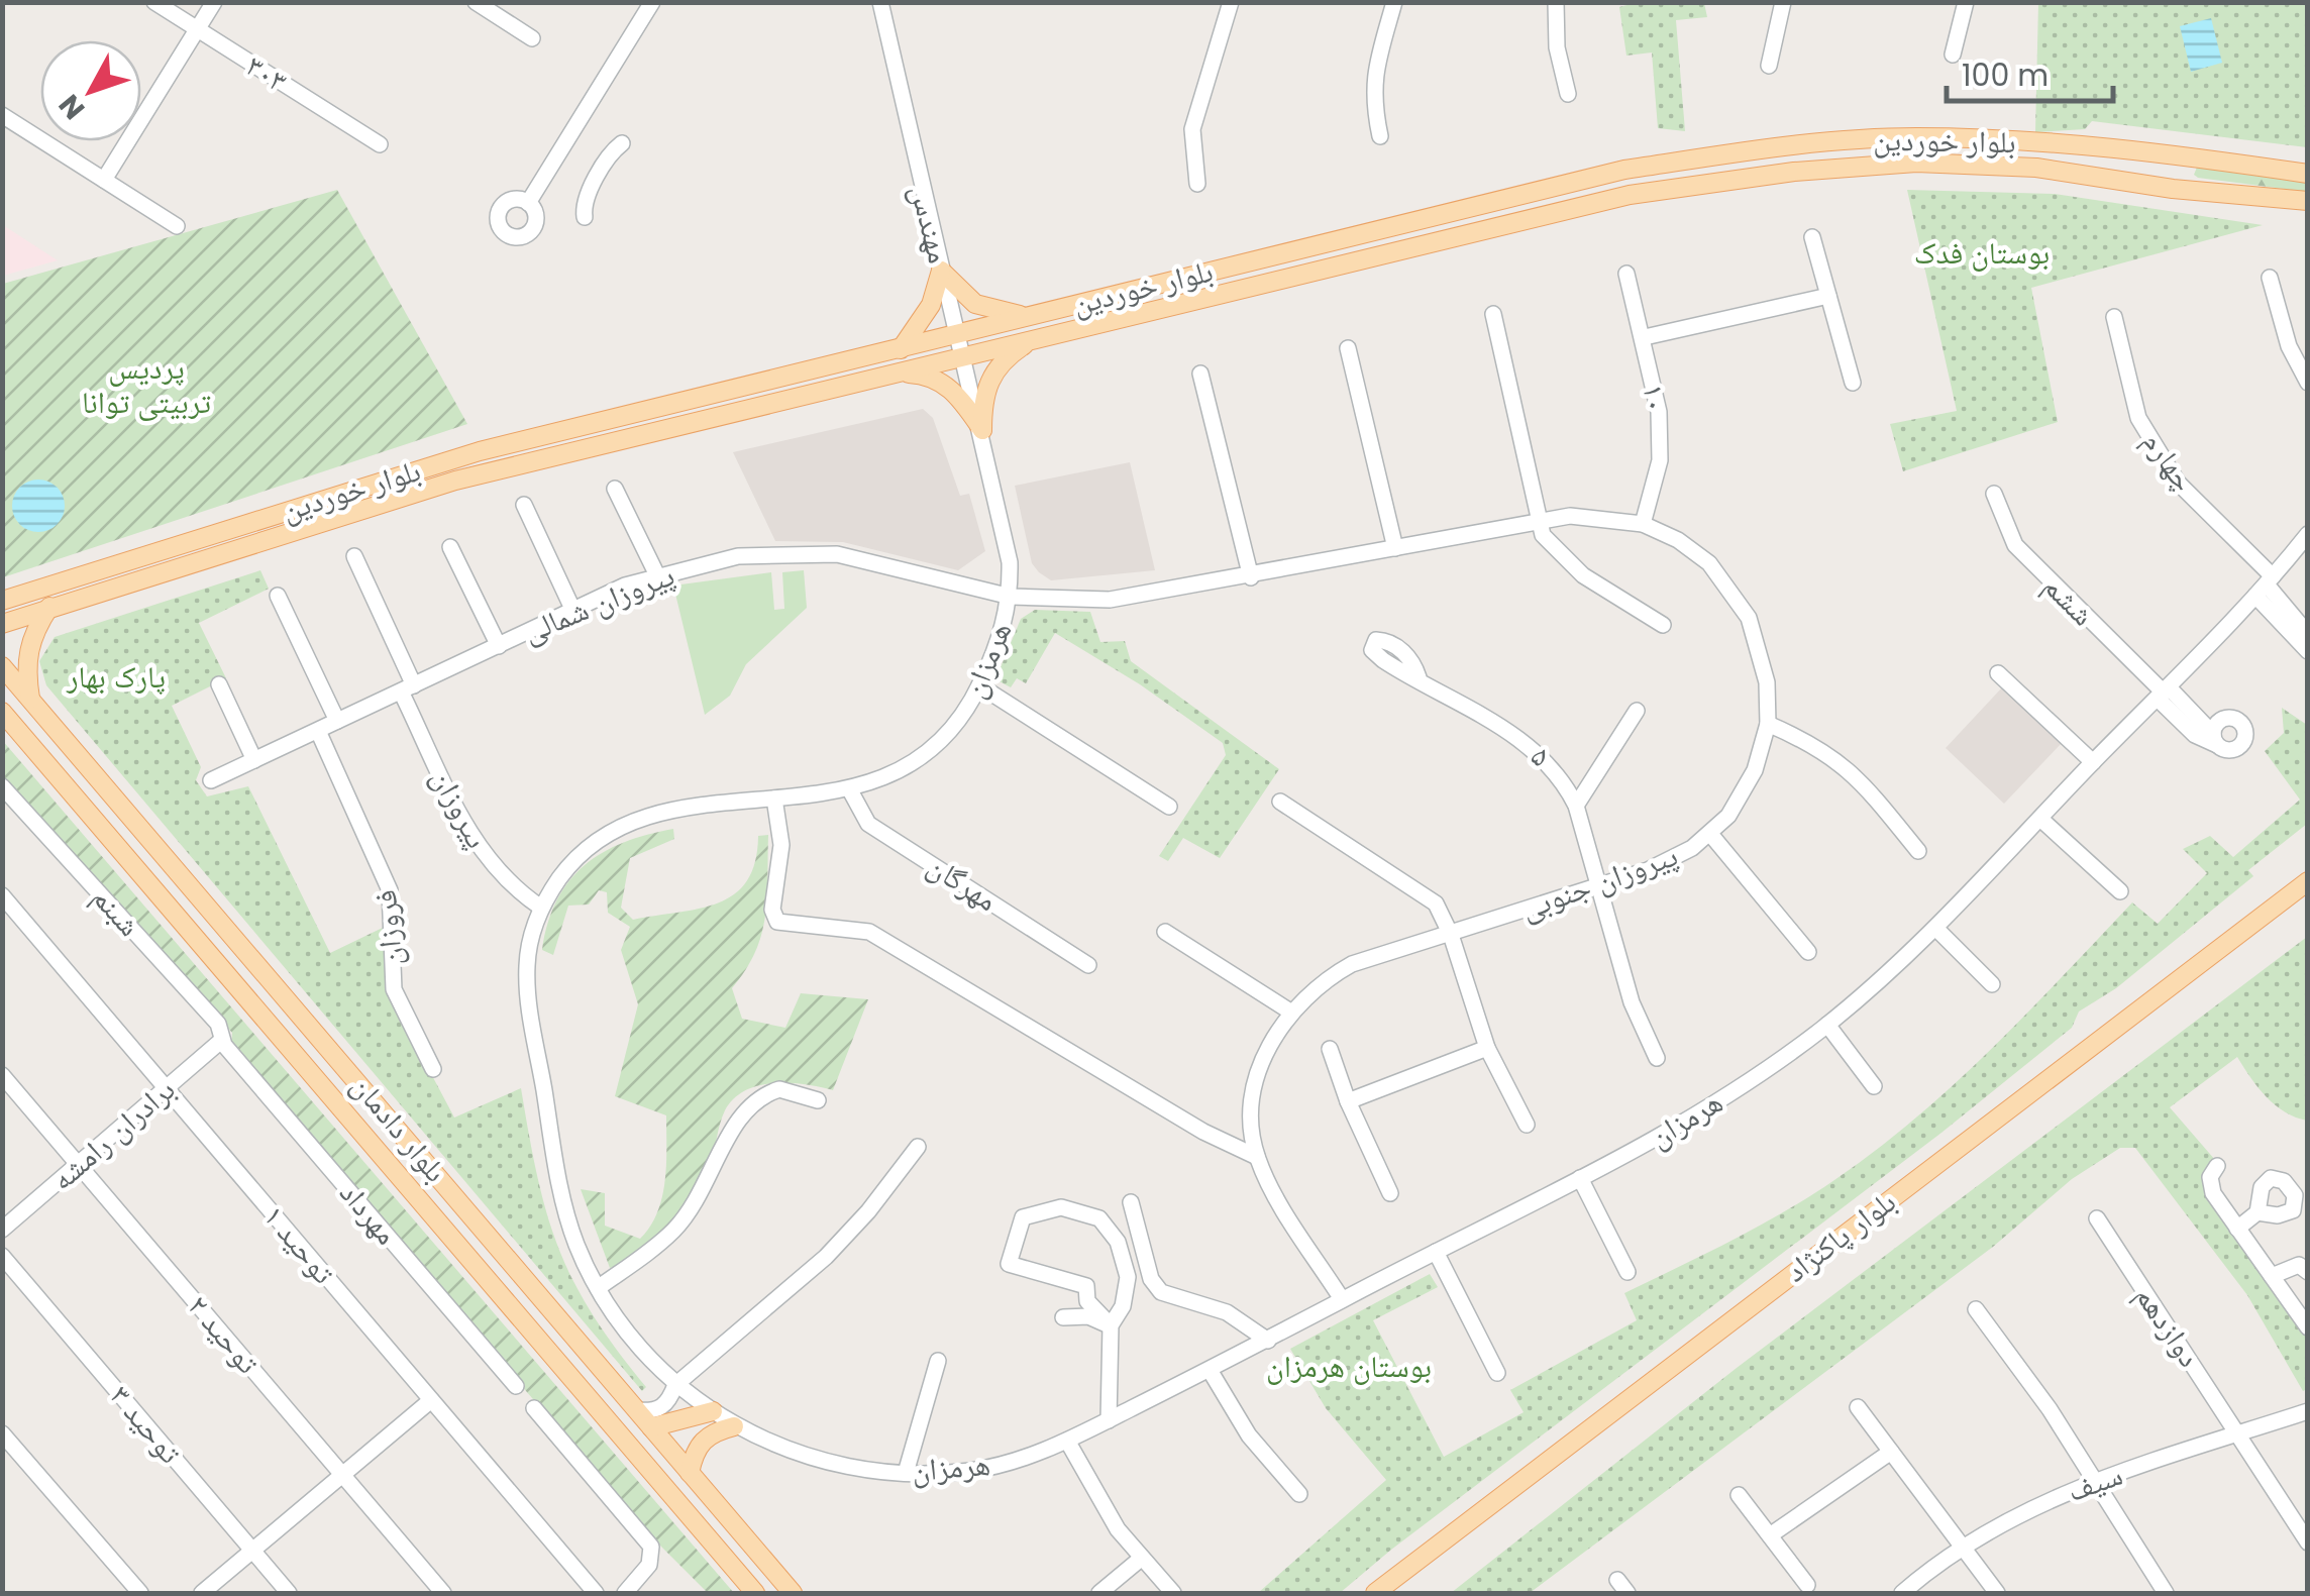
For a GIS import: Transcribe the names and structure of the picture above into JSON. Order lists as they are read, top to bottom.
{
  "streets": {
    "main road": ["بلوار خوردین", "بلوار دادمان", "بلوار پاکنژاد"],
    "street": [
      "۳۰۳",
      "مهندس",
      "۱۰",
      "چهارم",
      "ششم",
      "پیروزان شمالی",
      "هرمزان",
      "۵",
      "پیروزان",
      "پیروزان جنوبی",
      "مهرگان",
      "شبنم",
      "فروزان",
      "برادران رامشه",
      "مهرداد",
      "توحید ۱",
      "دوازدهم",
      "توحید ۲",
      "توحید ۳",
      "سیف"
    ]
  },
  "crossings": [
    ["بلوار خوردین", "مهندس"],
    ["بلوار خوردین", "هرمزان"],
    ["مهندس", "هرمزان"],
    ["۱۰", "پیروزان جنوبی"],
    ["چهارم", "هرمزان"],
    ["ششم", "هرمزان"],
    ["پیروزان شمالی", "هرمزان"],
    ["پیروزان شمالی", "پیروزان"],
    ["پیروزان شمالی", "پیروزان جنوبی"],
    ["پیروزان شمالی", "فروزان"],
    ["هرمزان", "پیروزان"],
    ["هرمزان", "پیروزان جنوبی"],
    ["هرمزان", "مهرگان"],
    ["۵", "پیروزان جنوبی"],
    ["شبنم", "برادران رامشه"],
    ["شبنم", "مهرداد"],
    ["برادران رامشه", "مهرداد"],
    ["برادران رامشه", "توحید ۱"],
    ["برادران رامشه", "توحید ۲"],
    ["دوازدهم", "سیف"]
  ],
  "parks": [
    "بوستان فدک",
    "پردیس تربیتی توانا",
    "پارک بهار",
    "بوستان هرمزان"
  ],
  "scale_bar": "100 m",
  "north": "bottom left"
}
